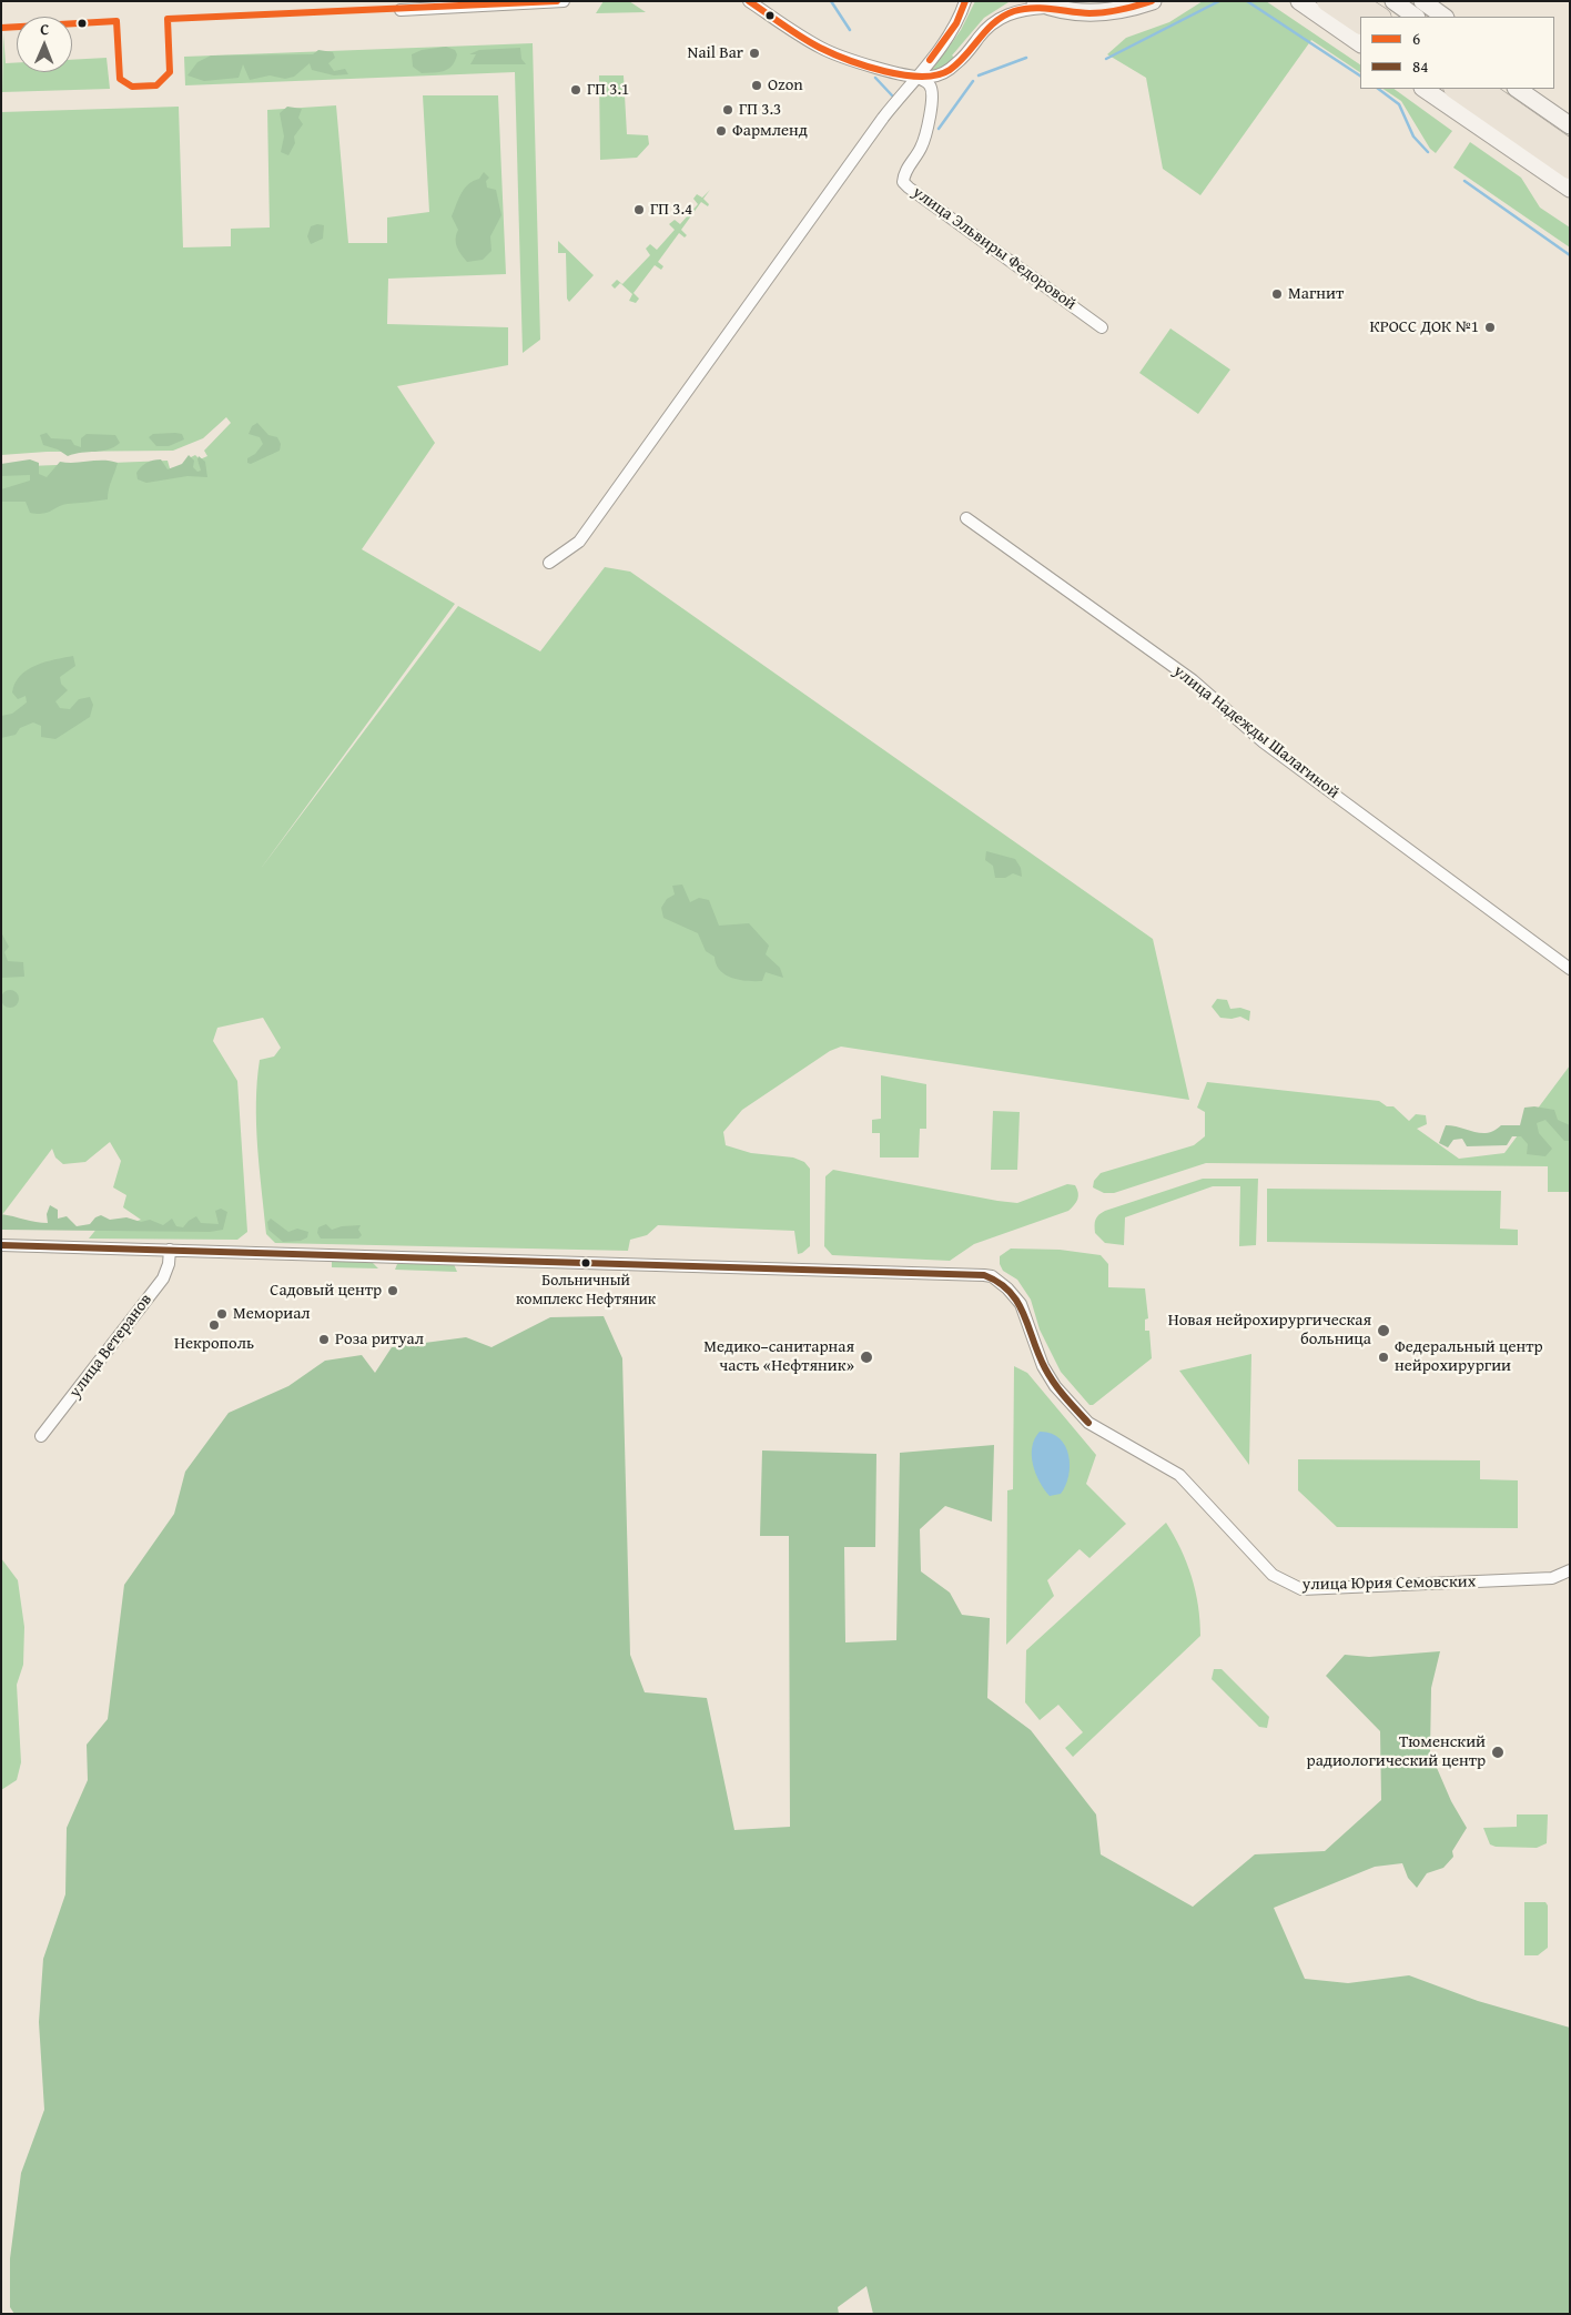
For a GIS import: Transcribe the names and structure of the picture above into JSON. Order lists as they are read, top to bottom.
{
  "streets": {
    "street": [
      "улица Эльвиры Федоровой",
      "улица Надежды Шалагиной",
      "улица Ветеранов",
      "улица Юрия Семовских"
    ]
  },
  "crossings": [
    ["улица Ветеранов", "улица Юрия Семовских"]
  ],
  "places": [
    "Nail Bar",
    "Ozon",
    "ГП 3.1",
    "ГП 3.3",
    "Фармленд",
    "ГП 3.4",
    "Магнит",
    "КРОСС ДОК №1",
    "Больничный комплекс Нефтяник",
    "Садовый центр",
    "Мемориал",
    "Некрополь",
    "Новая нейрохирургическая больница",
    "Роза ритуал",
    "Медико–санитарная часть «Нефтяник»",
    "Федеральный центр нейрохирургии",
    "Тюменский радиологический центр"
  ],
  "lines": ["transit line 6", "transit line 84"],
  "legend": ["6", "84"],
  "north": "top"
}
